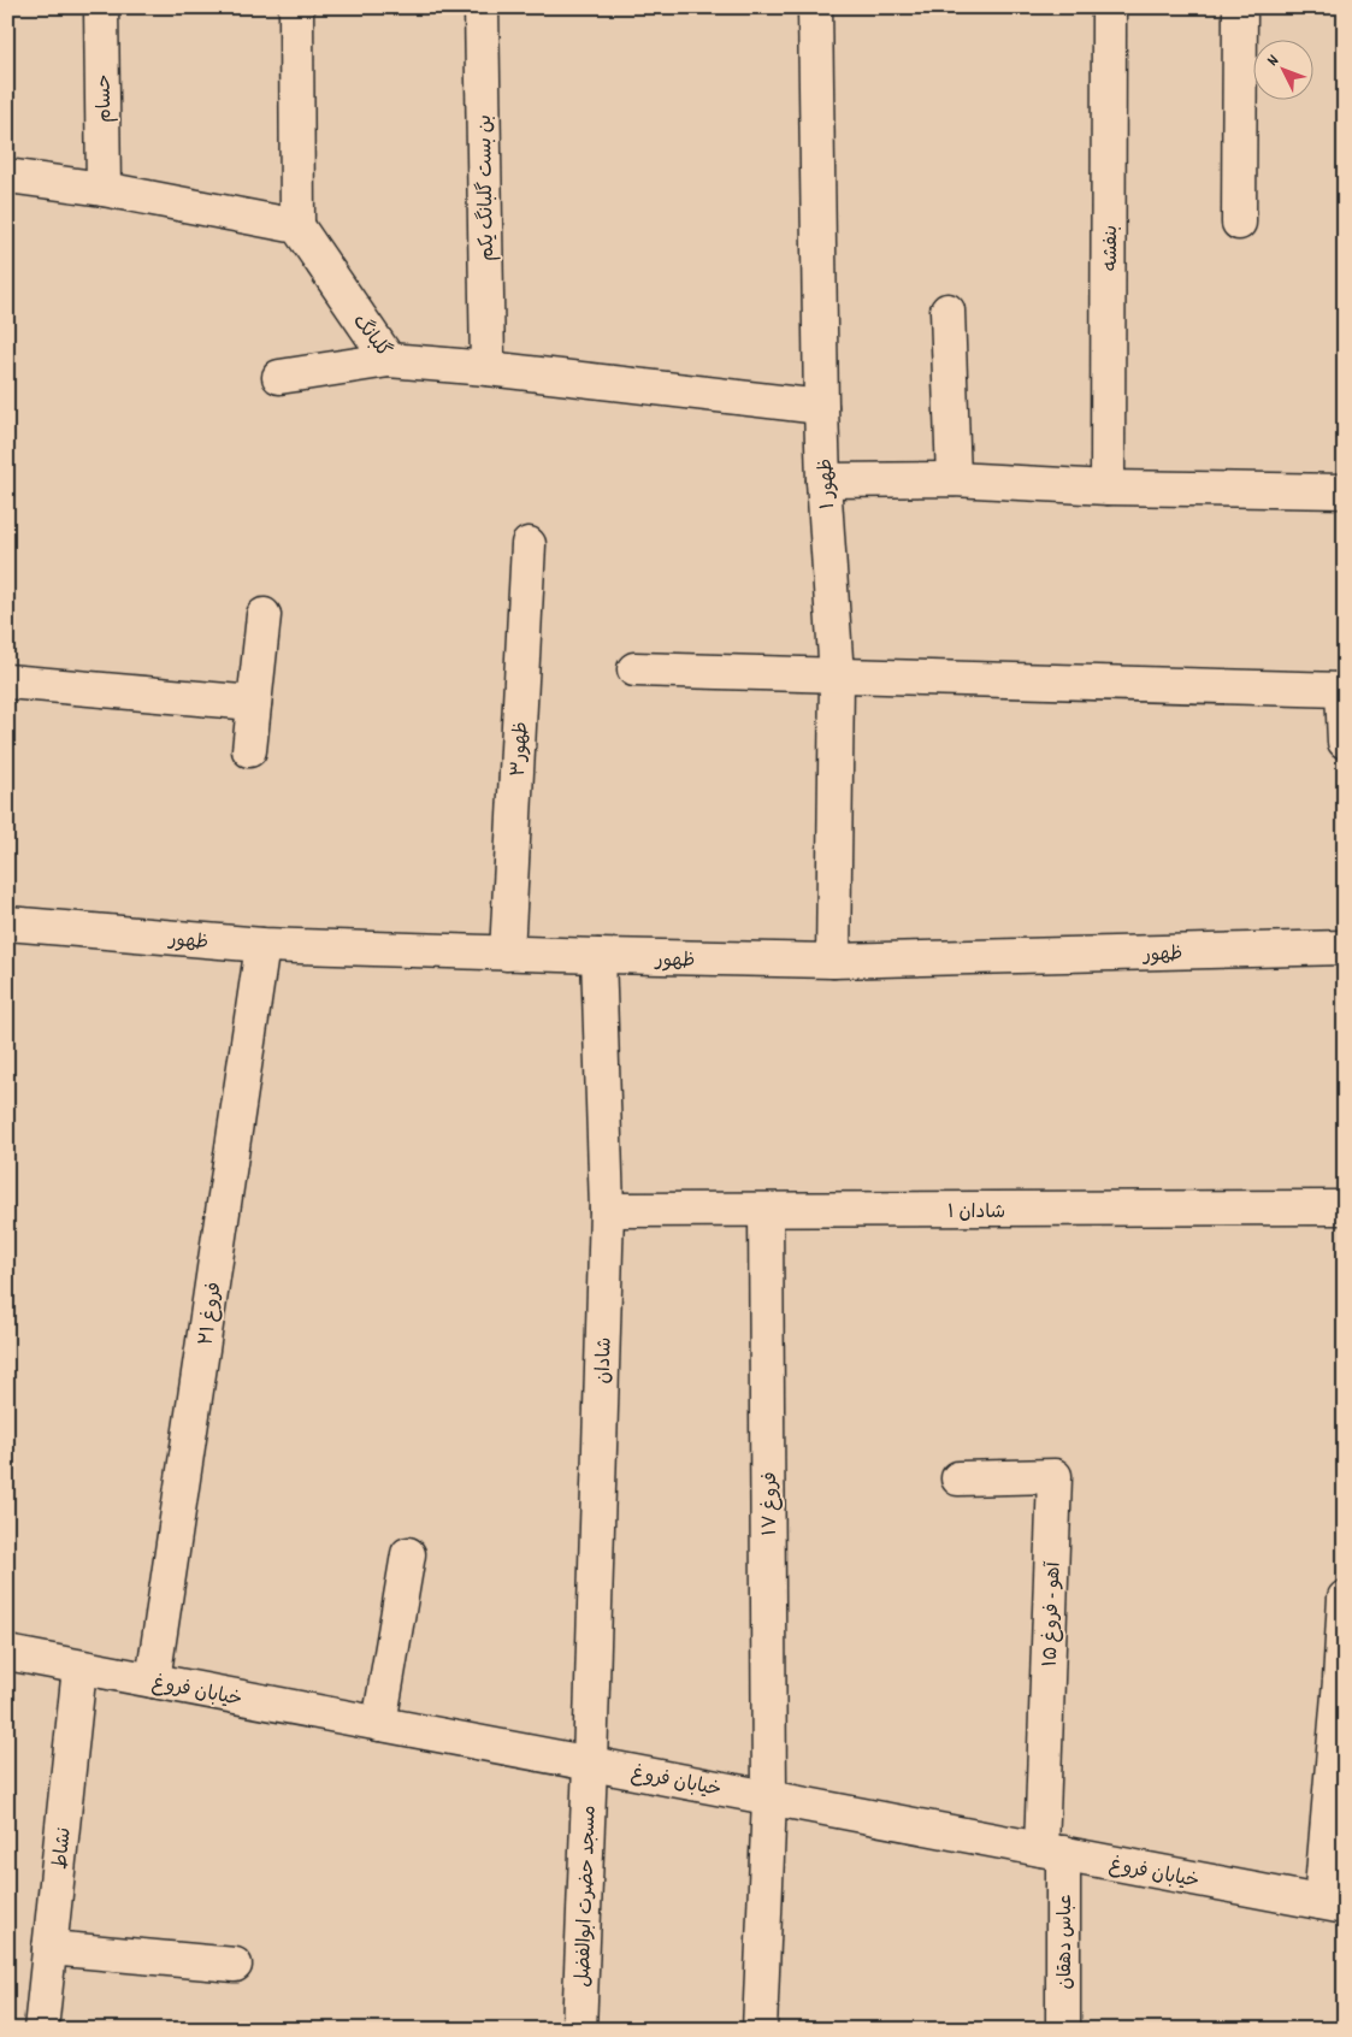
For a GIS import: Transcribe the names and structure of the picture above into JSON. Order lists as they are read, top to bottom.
{
  "streets": {
    "street": [
      "حسام",
      "بن بست گلبانگ یکم",
      "بنفشه",
      "گلبانگ",
      "ظهور ۱",
      "ظهور۳",
      "ظهور",
      "شادان ۱",
      "فروغ ۲۱",
      "شادان",
      "فروغ ۱۷",
      "آهو - فروغ ۱۵",
      "خیابان فروغ",
      "نشاط",
      "مسجد حضرت ابوالفضل",
      "عباس دهقان"
    ]
  },
  "crossings": [
    ["بن بست گلبانگ یکم", "گلبانگ"],
    ["گلبانگ", "ظهور ۱"],
    ["ظهور ۱", "ظهور"],
    ["ظهور۳", "ظهور"],
    ["ظهور", "فروغ ۲۱"],
    ["ظهور", "شادان"],
    ["شادان ۱", "شادان"],
    ["شادان ۱", "فروغ ۱۷"],
    ["فروغ ۲۱", "خیابان فروغ"],
    ["شادان", "خیابان فروغ"],
    ["شادان", "مسجد حضرت ابوالفضل"],
    ["فروغ ۱۷", "خیابان فروغ"],
    ["آهو - فروغ ۱۵", "خیابان فروغ"],
    ["آهو - فروغ ۱۵", "عباس دهقان"],
    ["خیابان فروغ", "نشاط"],
    ["خیابان فروغ", "مسجد حضرت ابوالفضل"],
    ["خیابان فروغ", "عباس دهقان"]
  ],
  "north": "top left"
}
